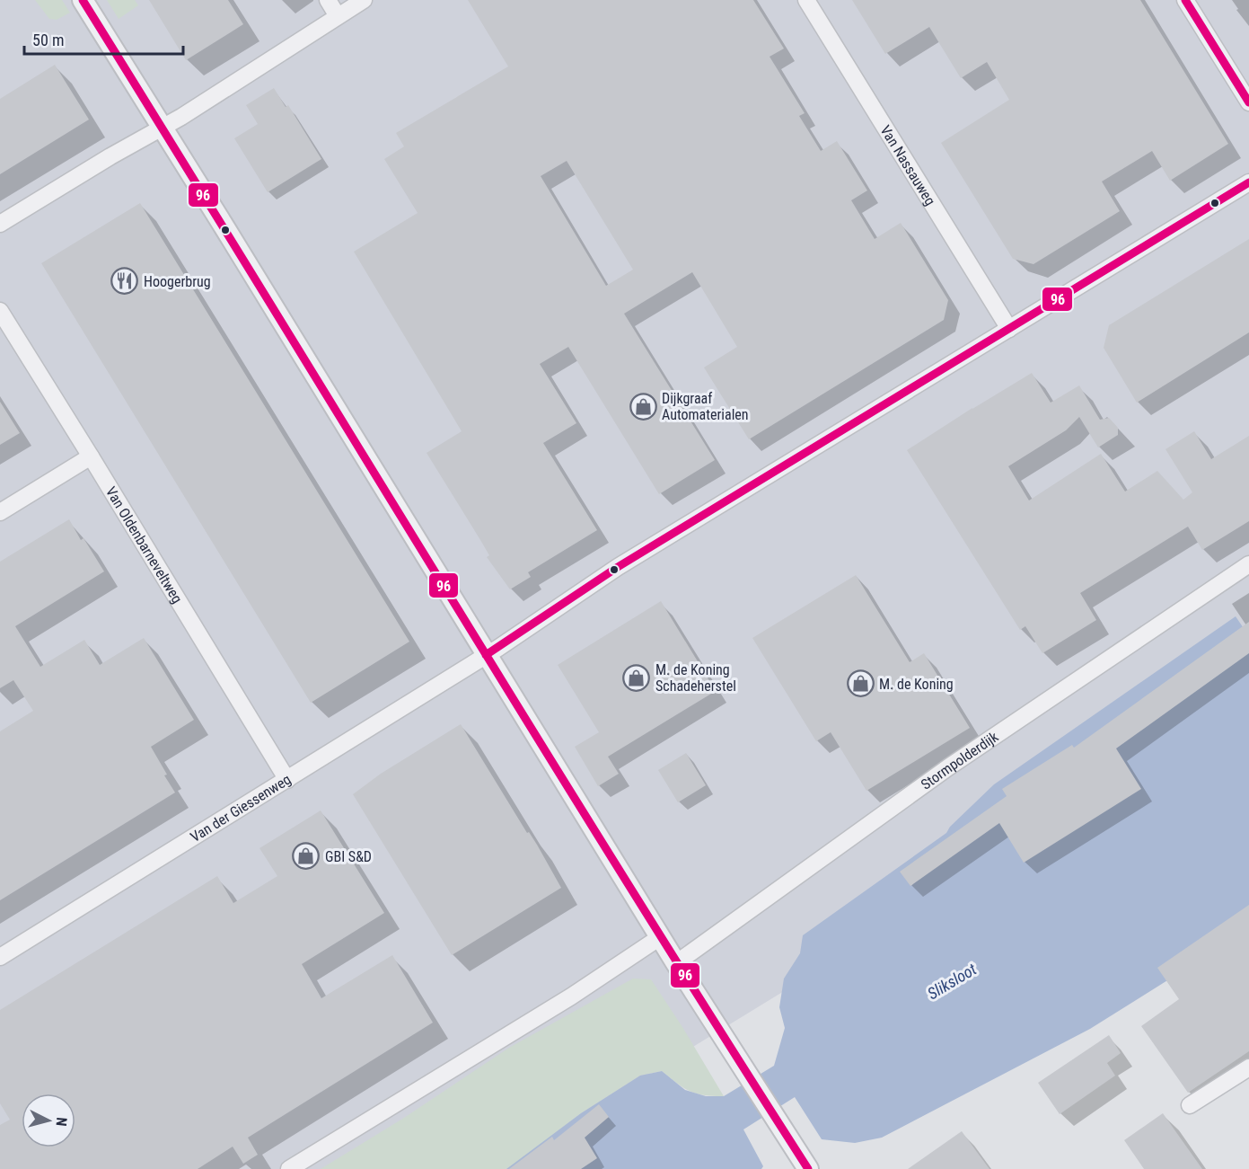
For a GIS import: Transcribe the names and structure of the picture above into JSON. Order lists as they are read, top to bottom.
{
  "streets": {
    "street": [
      "Van Nassauweg",
      "Van Oldenbarneveltweg",
      "Stormpolderdijk",
      "Van der Giessenweg"
    ]
  },
  "crossings": [
    ["Van Nassauweg", "Van der Giessenweg"],
    ["Van Oldenbarneveltweg", "Van der Giessenweg"]
  ],
  "water": ["Sliksloot"],
  "places": {
    "restaurant": ["Hoogerbrug"],
    "shop": [
      "Dijkgraaf Automaterialen",
      "M. de Koning Schadeherstel",
      "M. de Koning",
      "GBI S&D"
    ]
  },
  "lines": ["transit line 96"],
  "scale_bar": "50 m",
  "north": "right"
}
